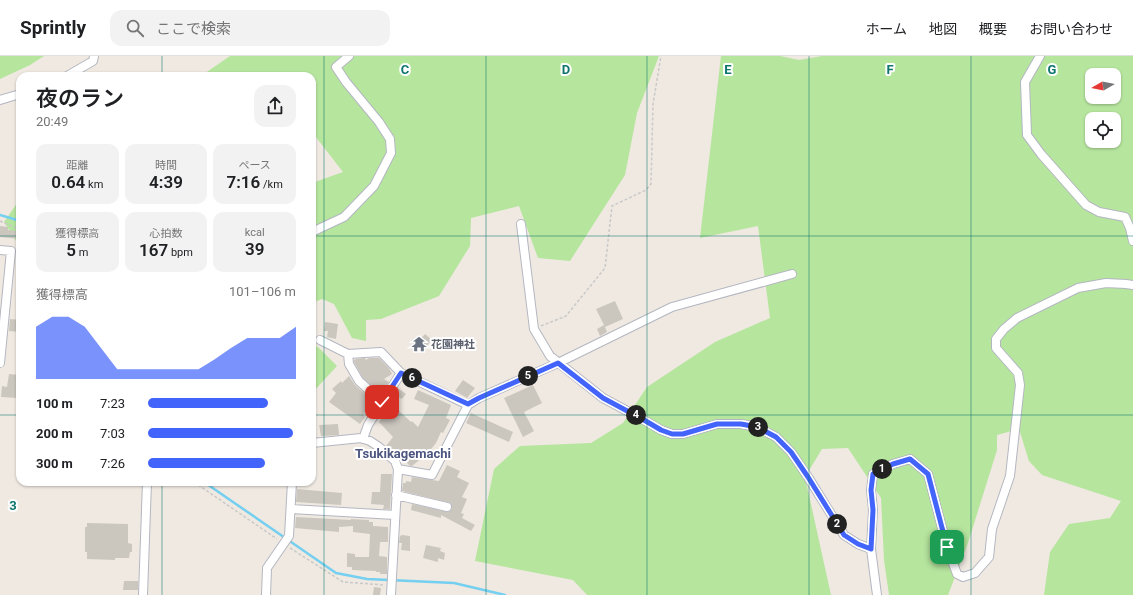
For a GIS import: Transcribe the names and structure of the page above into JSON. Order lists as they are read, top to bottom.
{
  "districts": ["Tsukikagemachi"],
  "places": {
    "temple": ["花園神社"]
  },
  "north": "left",
  "page": {
    "header": "Sprintly",
    "search": "ここで検索",
    "nav": [
      "ホーム",
      "地図",
      "概要",
      "お問い合わせ"
    ],
    "heading": ["夜のラン", "20:49"],
    "stats": [
      ["距離", "0.64 km"],
      ["時間", "4:39"],
      ["ペース", "7:16 /km"],
      ["獲得標高", "5 m"],
      ["心拍数", "167 bpm"],
      ["kcal", "39"]
    ],
    "chart": ["獲得標高", "101–106 m"],
    "pins": [
      "5",
      "6",
      "4",
      "3",
      "1",
      "2"
    ],
    "list": [
      {
        "name": "100 m",
        "note": "7:23"
      },
      {
        "name": "200 m",
        "note": "7:03"
      },
      {
        "name": "300 m",
        "note": "7:26"
      }
    ]
  },
  "grid": {
    "columns": [
      "C",
      "D",
      "E",
      "F",
      "G"
    ],
    "rows": ["3"]
  }
}
